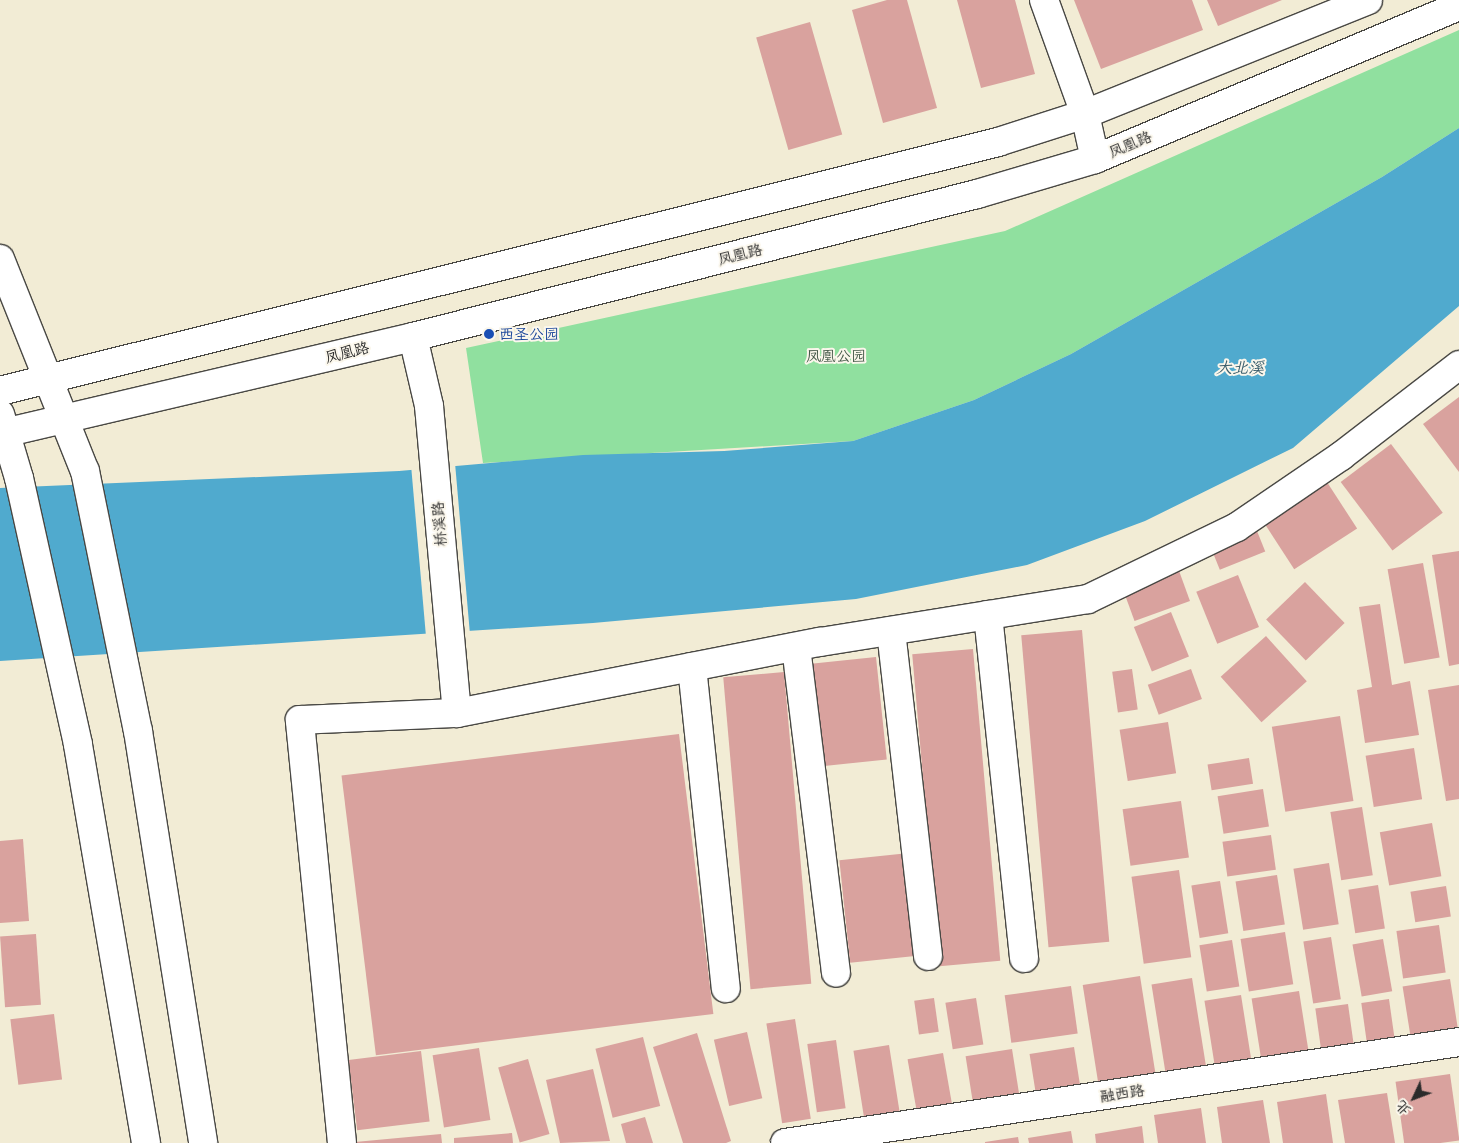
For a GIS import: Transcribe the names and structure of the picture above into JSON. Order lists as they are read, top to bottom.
{
  "streets": {
    "street": ["凤凰路", "桥溪路", "融西路"]
  },
  "crossings": [
    ["凤凰路", "桥溪路"]
  ],
  "water": ["大北溪"],
  "parks": ["凤凰公园"],
  "places": ["西圣公园"],
  "north": "bottom left"
}
